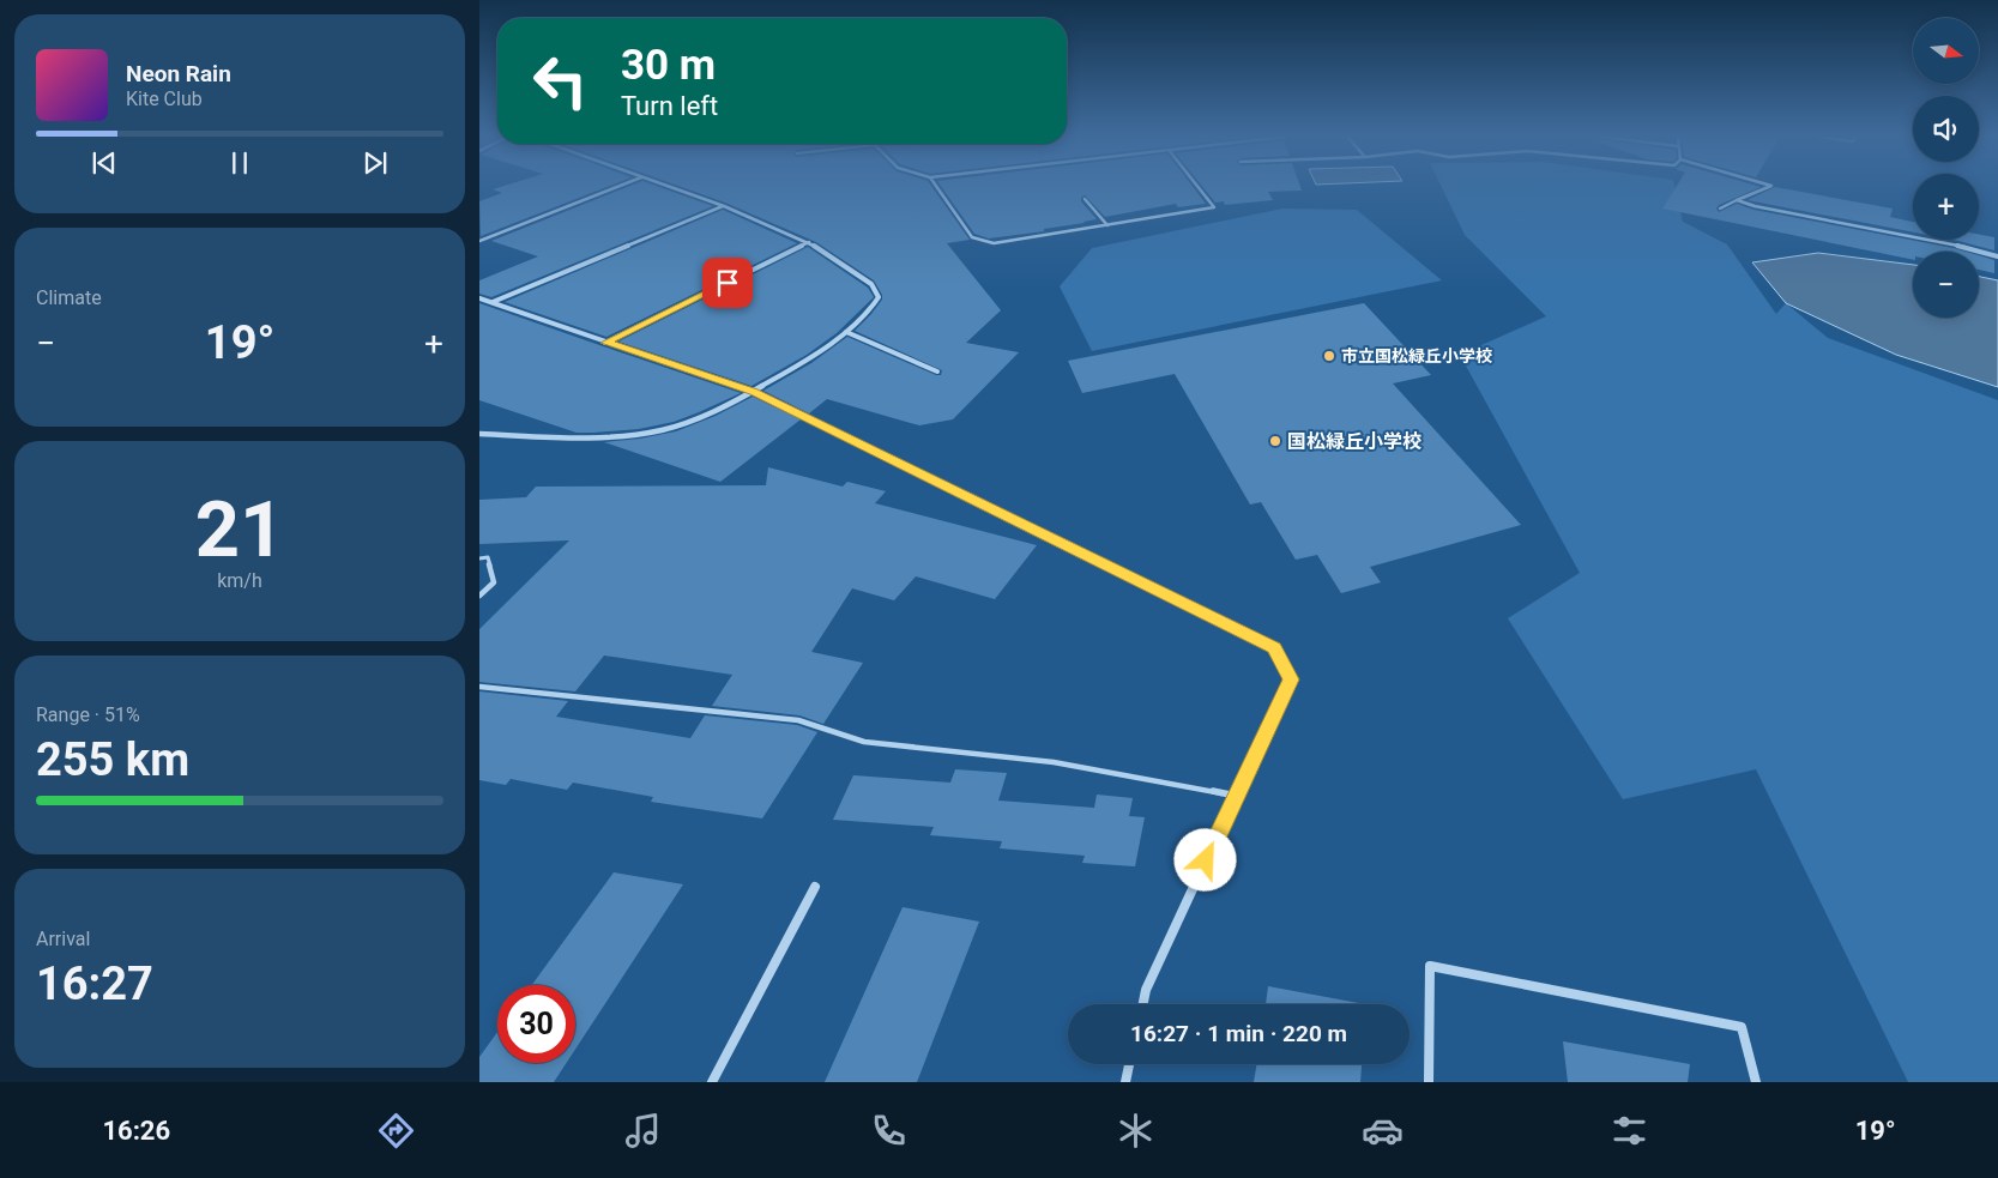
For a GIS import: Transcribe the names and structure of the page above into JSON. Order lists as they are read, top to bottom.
{
  "places": ["市立国松緑丘小学校", "国松緑丘小学校"],
  "north": "right",
  "page": {
    "map_buttons": ["+", "−"],
    "turn": ["30 m", "Turn left"],
    "song": ["Neon Rain", "Kite Club"],
    "tile": [
      "Climate",
      ["21", "km/h"],
      ["Range · 51%", "255 km"],
      ["Arrival", "16:27"]
    ],
    "heat": ["−", "19°", "+"],
    "limit": "30",
    "trip": "16:27 · 1 min · 220 m",
    "tabs": ["16:26", "19°"]
  }
}
